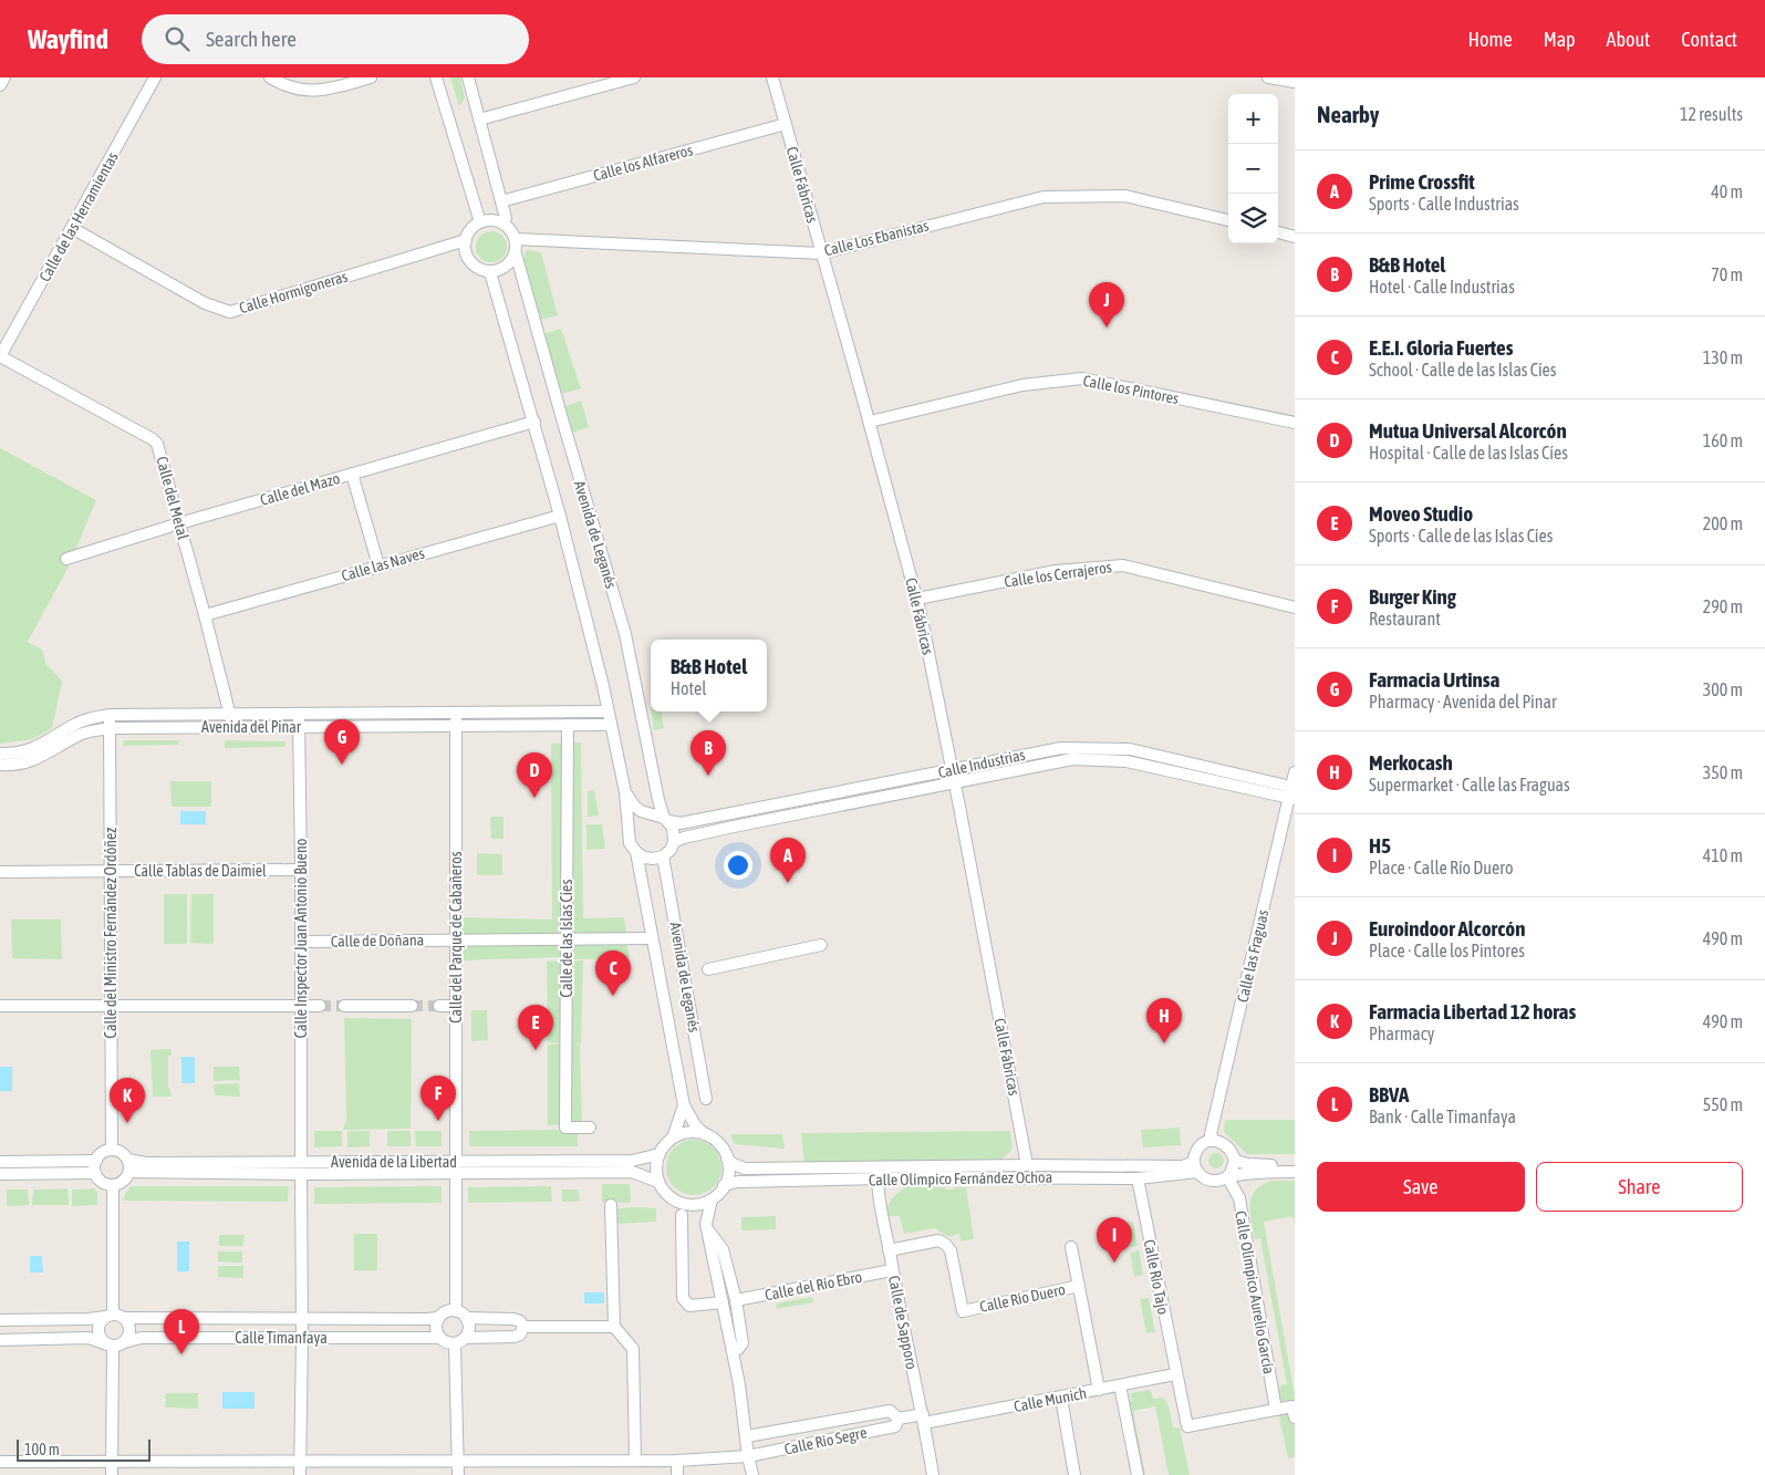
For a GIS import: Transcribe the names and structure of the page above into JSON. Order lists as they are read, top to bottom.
{
  "streets": {
    "street": [
      "Calle los Alfareros",
      "Calle Fábricas",
      "Calle de las Herramientas",
      "Calle Los Ebanistas",
      "Calle Hormigoneras",
      "Calle los Pintores",
      "Calle del Mazo",
      "Calle del Metal",
      "Avenida de Leganés",
      "Calle las Naves",
      "Calle los Cerrajeros",
      "Avenida del Pinar",
      "Calle Industrias",
      "Calle Tablas de Daimiel",
      "Calle del Ministro Fernández Ordóñez",
      "Calle del Parque de Cabañeros",
      "Calle Inspector Juan Antonio Bueno",
      "Calle de las Islas Cíes",
      "Calle de Doñana",
      "Calle las Fraguas",
      "Avenida de la Libertad",
      "Calle Olímpico Fernández Ochoa",
      "Calle Río Tajo",
      "Calle del Río Ebro",
      "Calle Olímpico Aurelio García",
      "Calle Río Duero",
      "Calle de Sapporo",
      "Calle Timanfaya",
      "Calle Munich",
      "Calle Río Segre"
    ]
  },
  "crossings": [
    ["Calle los Alfareros", "Calle Fábricas"],
    ["Calle Fábricas", "Calle Los Ebanistas"],
    ["Calle Fábricas", "Calle los Pintores"],
    ["Calle Fábricas", "Calle los Cerrajeros"],
    ["Calle Fábricas", "Calle Industrias"],
    ["Calle Fábricas", "Calle Olímpico Fernández Ochoa"],
    ["Calle de las Herramientas", "Calle Hormigoneras"],
    ["Calle de las Herramientas", "Calle del Metal"],
    ["Calle Los Ebanistas", "Calle Hormigoneras"],
    ["Calle Los Ebanistas", "Avenida de Leganés"],
    ["Calle Hormigoneras", "Avenida de Leganés"],
    ["Calle del Mazo", "Calle del Metal"],
    ["Calle del Mazo", "Avenida de Leganés"],
    ["Calle del Metal", "Calle las Naves"],
    ["Calle del Metal", "Avenida del Pinar"],
    ["Avenida de Leganés", "Calle las Naves"],
    ["Avenida de Leganés", "Avenida del Pinar"],
    ["Avenida de Leganés", "Calle Industrias"],
    ["Avenida de Leganés", "Calle de Doñana"],
    ["Avenida de Leganés", "Avenida de la Libertad"],
    ["Avenida de Leganés", "Calle Olímpico Fernández Ochoa"],
    ["Avenida del Pinar", "Calle del Ministro Fernández Ordóñez"],
    ["Avenida del Pinar", "Calle del Parque de Cabañeros"],
    ["Avenida del Pinar", "Calle Inspector Juan Antonio Bueno"],
    ["Avenida del Pinar", "Calle de las Islas Cíes"],
    ["Calle Industrias", "Calle las Fraguas"],
    ["Calle Tablas de Daimiel", "Calle del Ministro Fernández Ordóñez"],
    ["Calle Tablas de Daimiel", "Calle Inspector Juan Antonio Bueno"],
    ["Calle del Ministro Fernández Ordóñez", "Avenida de la Libertad"],
    ["Calle del Parque de Cabañeros", "Calle de Doñana"],
    ["Calle del Parque de Cabañeros", "Avenida de la Libertad"],
    ["Calle del Parque de Cabañeros", "Calle Timanfaya"],
    ["Calle Inspector Juan Antonio Bueno", "Calle de Doñana"],
    ["Calle Inspector Juan Antonio Bueno", "Avenida de la Libertad"],
    ["Calle Inspector Juan Antonio Bueno", "Calle Timanfaya"],
    ["Calle de las Islas Cíes", "Calle de Doñana"],
    ["Calle las Fraguas", "Calle Olímpico Fernández Ochoa"],
    ["Calle las Fraguas", "Calle Olímpico Aurelio García"],
    ["Avenida de la Libertad", "Calle Olímpico Fernández Ochoa"],
    ["Calle Olímpico Fernández Ochoa", "Calle Río Tajo"],
    ["Calle Olímpico Fernández Ochoa", "Calle Olímpico Aurelio García"],
    ["Calle Olímpico Fernández Ochoa", "Calle de Sapporo"],
    ["Calle Río Tajo", "Calle Olímpico Aurelio García"],
    ["Calle Río Tajo", "Calle Munich"],
    ["Calle del Río Ebro", "Calle de Sapporo"],
    ["Calle Río Duero", "Calle de Sapporo"],
    ["Calle Río Duero", "Calle Munich"],
    ["Calle de Sapporo", "Calle Munich"],
    ["Calle de Sapporo", "Calle Río Segre"],
    ["Calle Munich", "Calle Río Segre"]
  ],
  "scale_bar": "100 m",
  "page": {
    "header": "Wayfind",
    "search": "Search here",
    "nav": [
      "Home",
      "Map",
      "About",
      "Contact"
    ],
    "heading": ["Nearby", "12 results"],
    "map_buttons": ["+", "−"],
    "list": [
      {
        "mark": "A",
        "name": "Prime Crossfit",
        "note": "Sports · Calle Industrias",
        "value": "40 m"
      },
      {
        "mark": "B",
        "name": "B&B Hotel",
        "note": "Hotel · Calle Industrias",
        "value": "70 m"
      },
      {
        "mark": "C",
        "name": "E.E.I. Gloria Fuertes",
        "note": "School · Calle de las Islas Cíes",
        "value": "130 m"
      },
      {
        "mark": "D",
        "name": "Mutua Universal Alcorcón",
        "note": "Hospital · Calle de las Islas Cíes",
        "value": "160 m"
      },
      {
        "mark": "E",
        "name": "Moveo Studio",
        "note": "Sports · Calle de las Islas Cíes",
        "value": "200 m"
      },
      {
        "mark": "F",
        "name": "Burger King",
        "note": "Restaurant",
        "value": "290 m"
      },
      {
        "mark": "G",
        "name": "Farmacia Urtinsa",
        "note": "Pharmacy · Avenida del Pinar",
        "value": "300 m"
      },
      {
        "mark": "H",
        "name": "Merkocash",
        "note": "Supermarket · Calle las Fraguas",
        "value": "350 m"
      },
      {
        "mark": "I",
        "name": "H5",
        "note": "Place · Calle Río Duero",
        "value": "410 m"
      },
      {
        "mark": "J",
        "name": "Euroindoor Alcorcón",
        "note": "Place · Calle los Pintores",
        "value": "490 m"
      },
      {
        "mark": "K",
        "name": "Farmacia Libertad 12 horas",
        "note": "Pharmacy",
        "value": "490 m"
      },
      {
        "mark": "L",
        "name": "BBVA",
        "note": "Bank · Calle Timanfaya",
        "value": "550 m"
      }
    ],
    "pins": [
      "J",
      "G",
      "B",
      "D",
      "A",
      "C",
      "H",
      "E",
      "F",
      "K",
      "I",
      "L"
    ],
    "popup": ["B&B Hotel", "Hotel"],
    "buttons": ["Save", "Share"],
    "scale": "100 m"
  }
}
